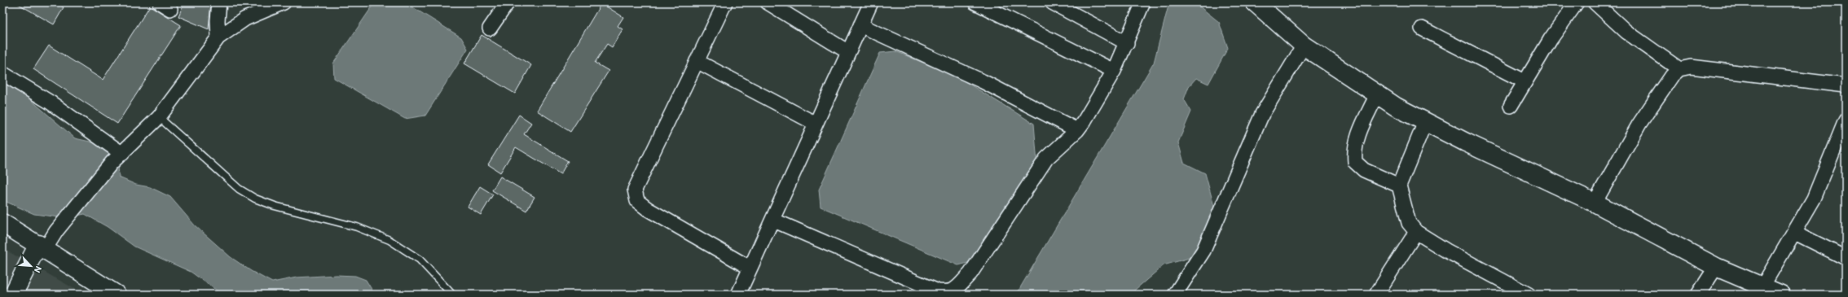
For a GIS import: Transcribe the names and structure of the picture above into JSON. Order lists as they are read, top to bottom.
{
  "north": "bottom right"
}
